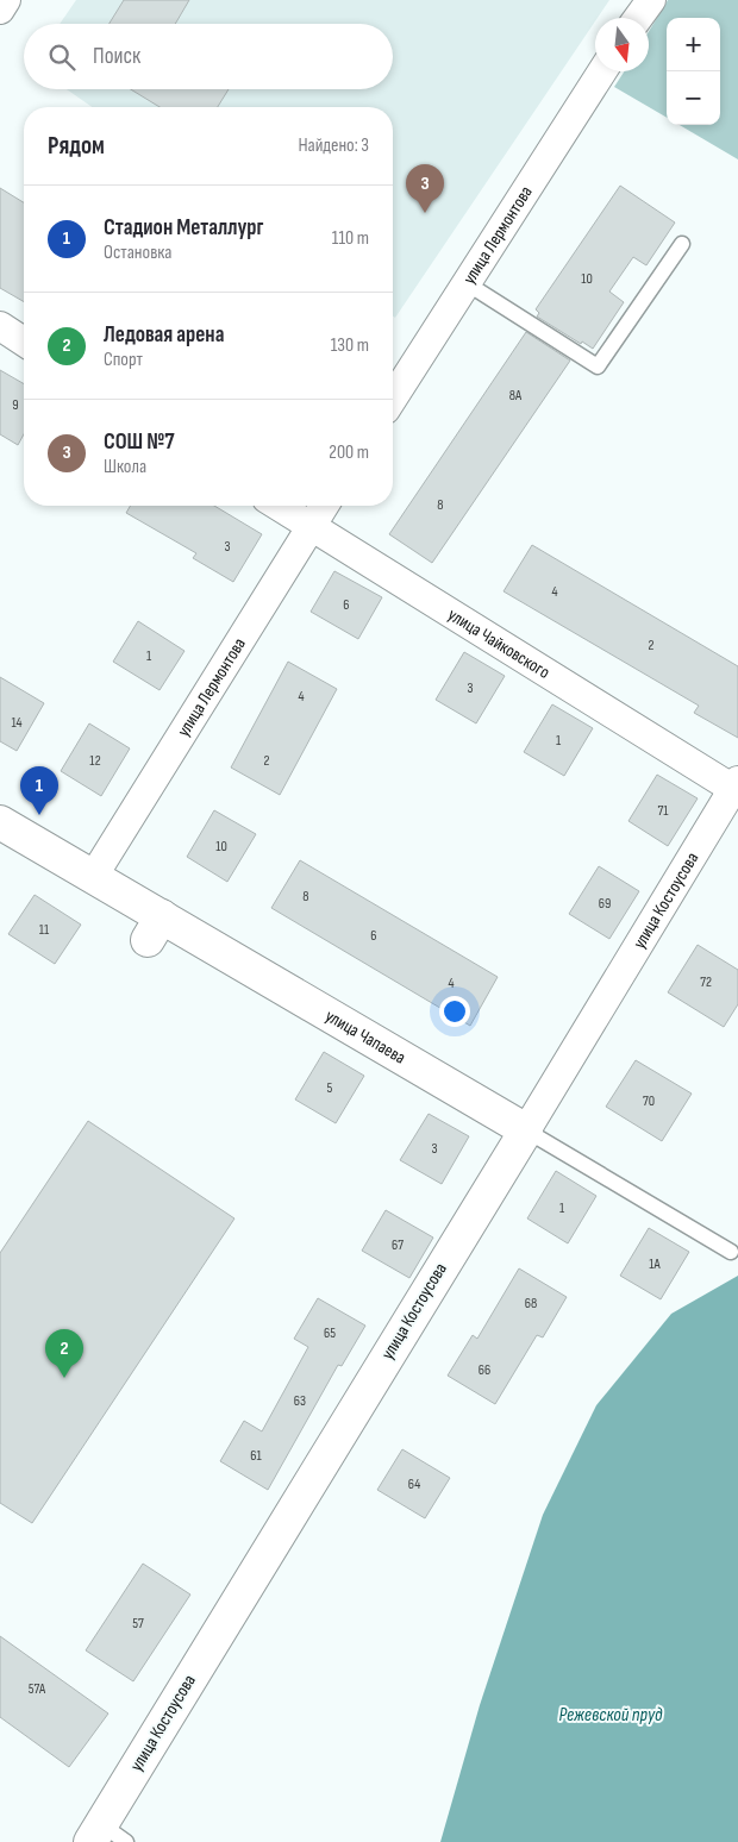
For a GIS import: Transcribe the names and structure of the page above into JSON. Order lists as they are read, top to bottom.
{
  "streets": {
    "street": [
      "улица Лермонтова",
      "улица Чайковского",
      "улица Костоусова",
      "улица Чапаева"
    ]
  },
  "crossings": [
    ["улица Лермонтова", "улица Чайковского"],
    ["улица Лермонтова", "улица Чапаева"],
    ["улица Чайковского", "улица Костоусова"],
    ["улица Костоусова", "улица Чапаева"]
  ],
  "water": ["Режевской пруд"],
  "house_numbers": [
    "10",
    "8А",
    "9",
    "8",
    "3",
    "4",
    "6",
    "2",
    "1",
    "3",
    "4",
    "14",
    "1",
    "12",
    "2",
    "71",
    "10",
    "8",
    "69",
    "11",
    "6",
    "72",
    "4",
    "5",
    "70",
    "3",
    "1",
    "67",
    "1А",
    "68",
    "65",
    "66",
    "63",
    "61",
    "64",
    "57",
    "57А"
  ],
  "north": "bottom",
  "page": {
    "map_buttons": ["+", "−"],
    "search": "Поиск",
    "heading": ["Рядом", "Найдено: 3"],
    "pins": ["3", "1", "2"],
    "list": [
      {
        "mark": "1",
        "name": "Стадион Металлург",
        "note": "Остановка",
        "value": "110 m"
      },
      {
        "mark": "2",
        "name": "Ледовая арена",
        "note": "Спорт",
        "value": "130 m"
      },
      {
        "mark": "3",
        "name": "СОШ №7",
        "note": "Школа",
        "value": "200 m"
      }
    ]
  }
}
